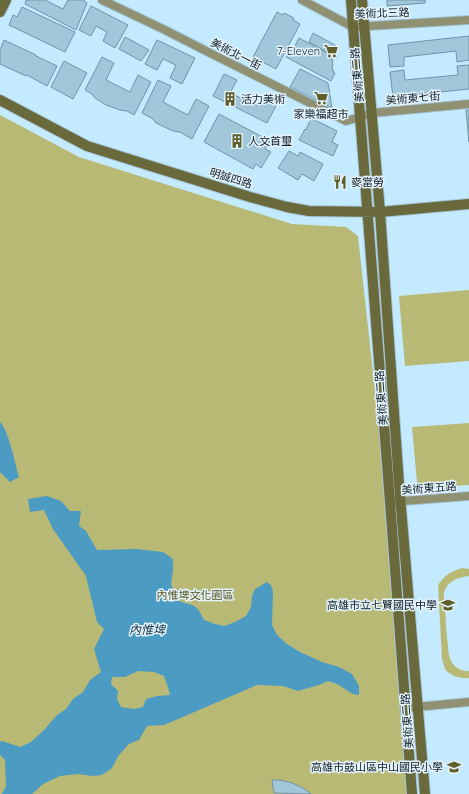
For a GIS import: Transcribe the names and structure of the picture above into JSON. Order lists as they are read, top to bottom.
{
  "streets": {
    "street": [
      "美術北三路",
      "美術北一街",
      "美術東二路",
      "美術東七街",
      "明誠四路",
      "美術東五路"
    ]
  },
  "crossings": [
    ["美術北三路", "美術東二路"],
    ["美術北一街", "美術東二路"],
    ["美術北一街", "美術東七街"],
    ["美術東二路", "美術東七街"],
    ["美術東二路", "明誠四路"],
    ["美術東二路", "美術東五路"]
  ],
  "water": ["內惟埤"],
  "parks": ["內惟埤文化園區"],
  "places": {
    "supermarket": ["7-Eleven", "家樂福超市"],
    "building": ["活力美術", "人文首璽"],
    "restaurant": ["麥當勞"],
    "school or university": ["高雄市立七賢國民中學", "高雄市鼓山區中山國民小學"]
  }
}
